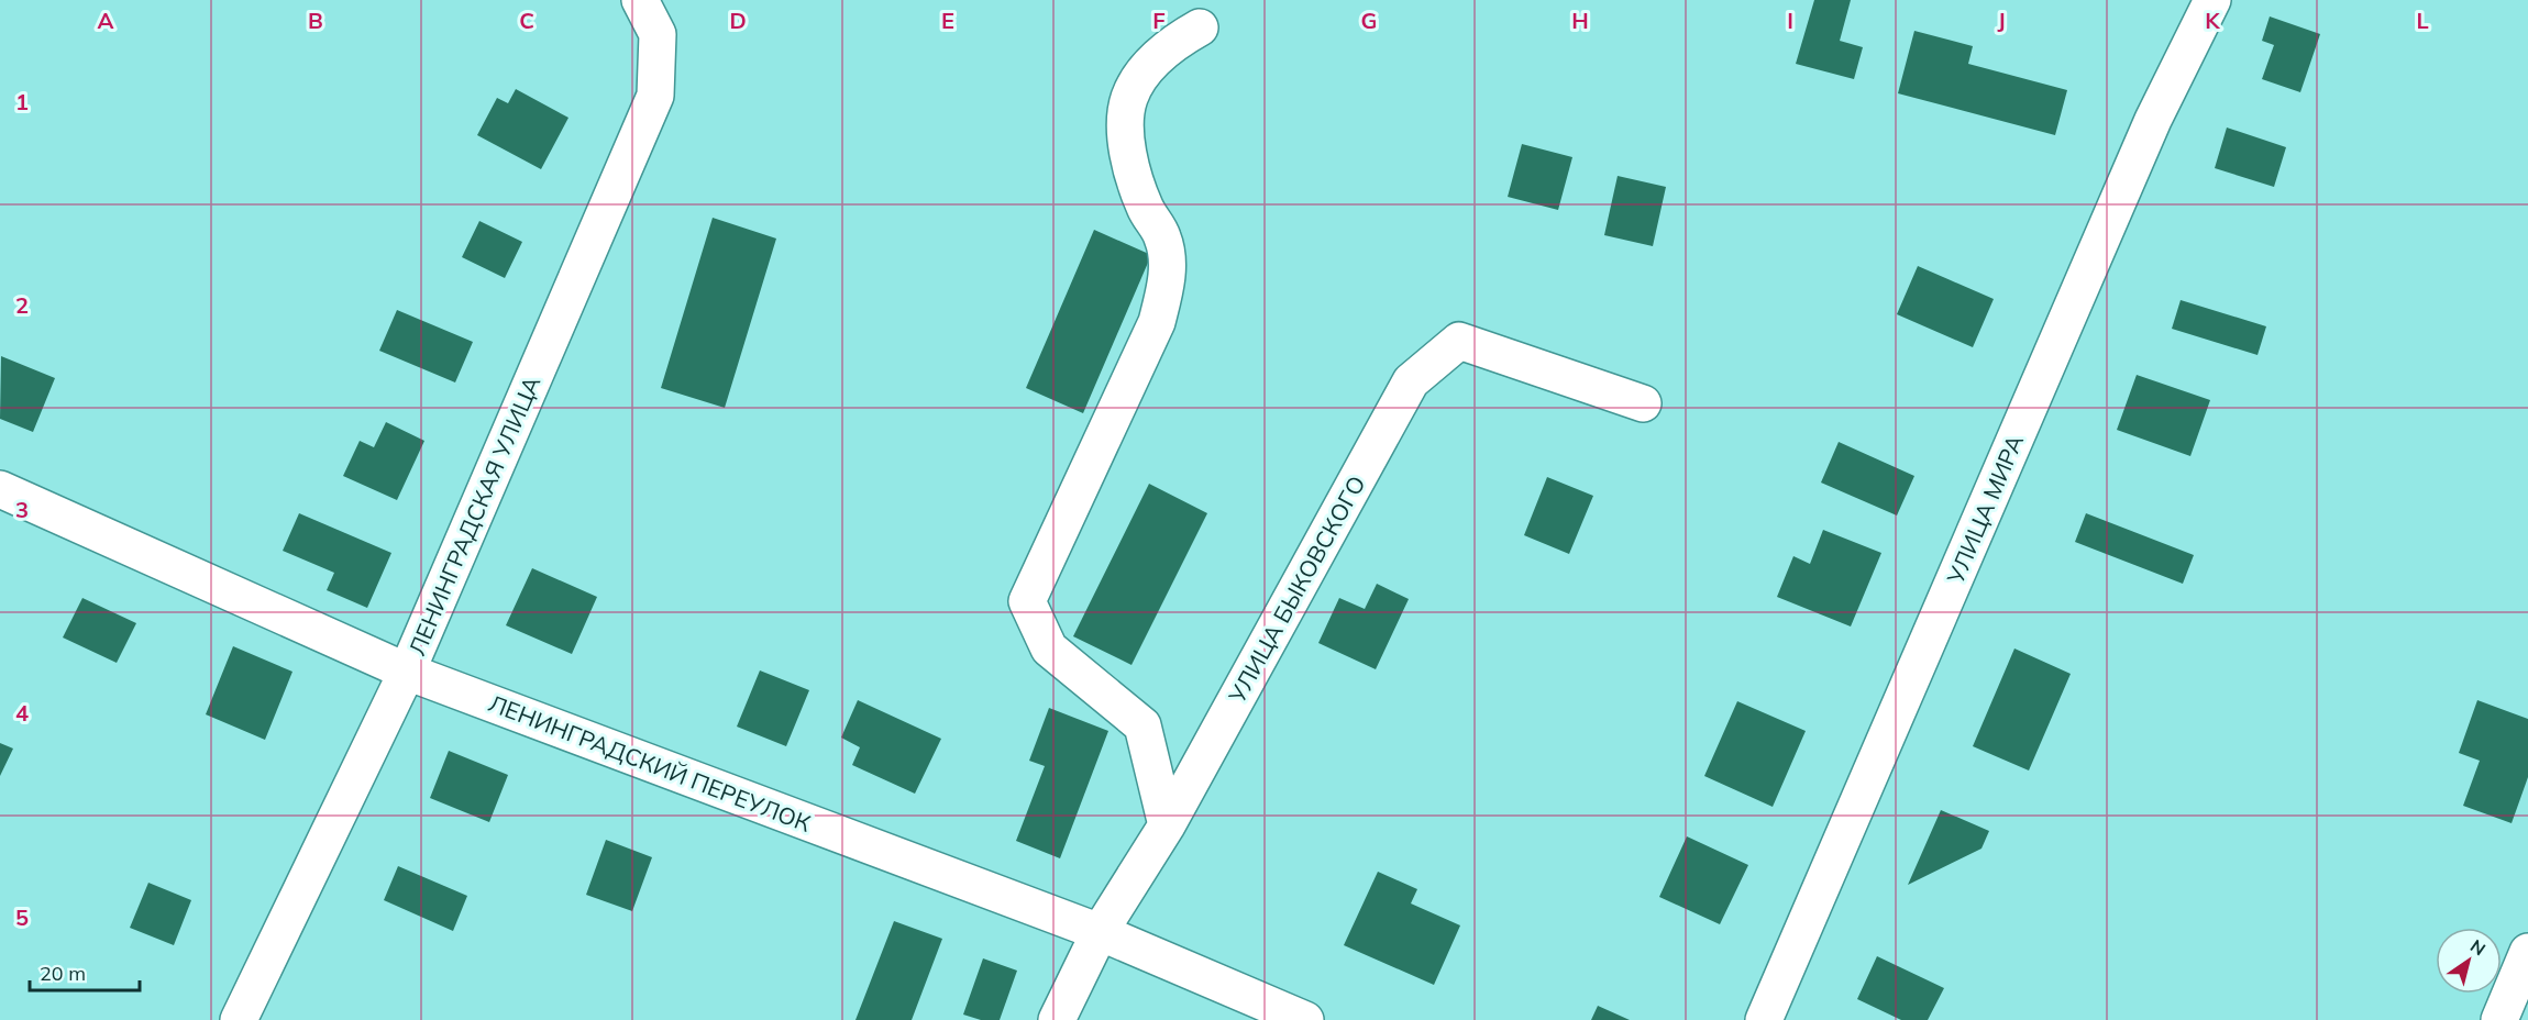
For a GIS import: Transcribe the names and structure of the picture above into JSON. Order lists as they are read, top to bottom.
{
  "streets": {
    "street": [
      "УЛИЦА МИРА",
      "ЛЕНИНГРАДСКАЯ УЛИЦА",
      "УЛИЦА БЫКОВСКОГО",
      "ЛЕНИНГРАДСКИЙ ПЕРЕУЛОК"
    ]
  },
  "crossings": [
    ["ЛЕНИНГРАДСКАЯ УЛИЦА", "ЛЕНИНГРАДСКИЙ ПЕРЕУЛОК"],
    ["УЛИЦА БЫКОВСКОГО", "ЛЕНИНГРАДСКИЙ ПЕРЕУЛОК"]
  ],
  "scale_bar": "20 m",
  "north": "top right",
  "grid": {
    "columns": [
      "A",
      "B",
      "C",
      "D",
      "E",
      "F",
      "G",
      "H",
      "I",
      "J",
      "K",
      "L"
    ],
    "rows": [
      "1",
      "2",
      "3",
      "4",
      "5"
    ]
  }
}
